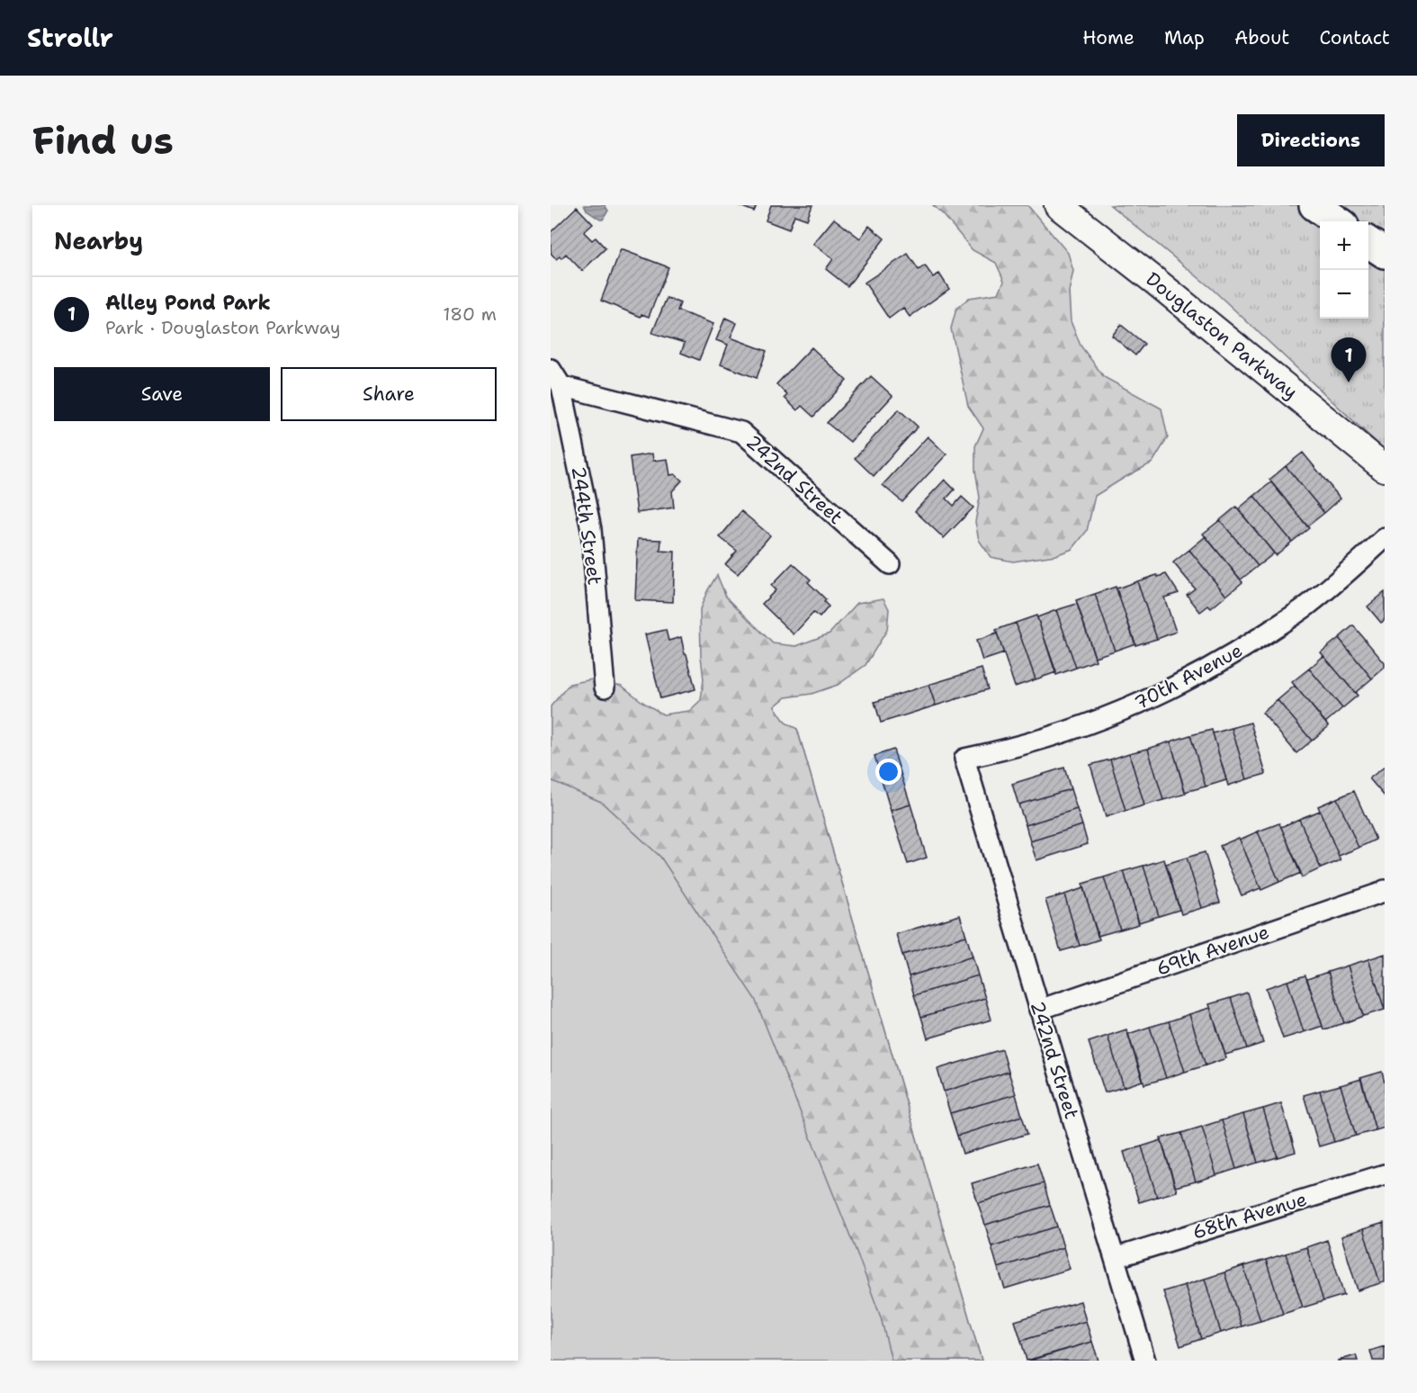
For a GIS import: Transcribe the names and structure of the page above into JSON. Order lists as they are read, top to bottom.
{
  "streets": {
    "main road": ["Douglaston Parkway"],
    "street": [
      "242nd Street",
      "244th Street",
      "70th Avenue",
      "69th Avenue",
      "68th Avenue"
    ]
  },
  "crossings": [
    ["242nd Street", "244th Street"],
    ["242nd Street", "70th Avenue"],
    ["242nd Street", "69th Avenue"],
    ["242nd Street", "68th Avenue"]
  ],
  "page": {
    "header": "Strollr",
    "nav": [
      "Home",
      "Map",
      "About",
      "Contact"
    ],
    "buttons": [
      "Directions",
      ["Save", "Share"]
    ],
    "title": "Find us",
    "heading": "Nearby",
    "map_buttons": ["+", "−"],
    "list": [
      {
        "mark": "1",
        "name": "Alley Pond Park",
        "note": "Park · Douglaston Parkway",
        "value": "180 m"
      }
    ],
    "pins": "1"
  }
}
